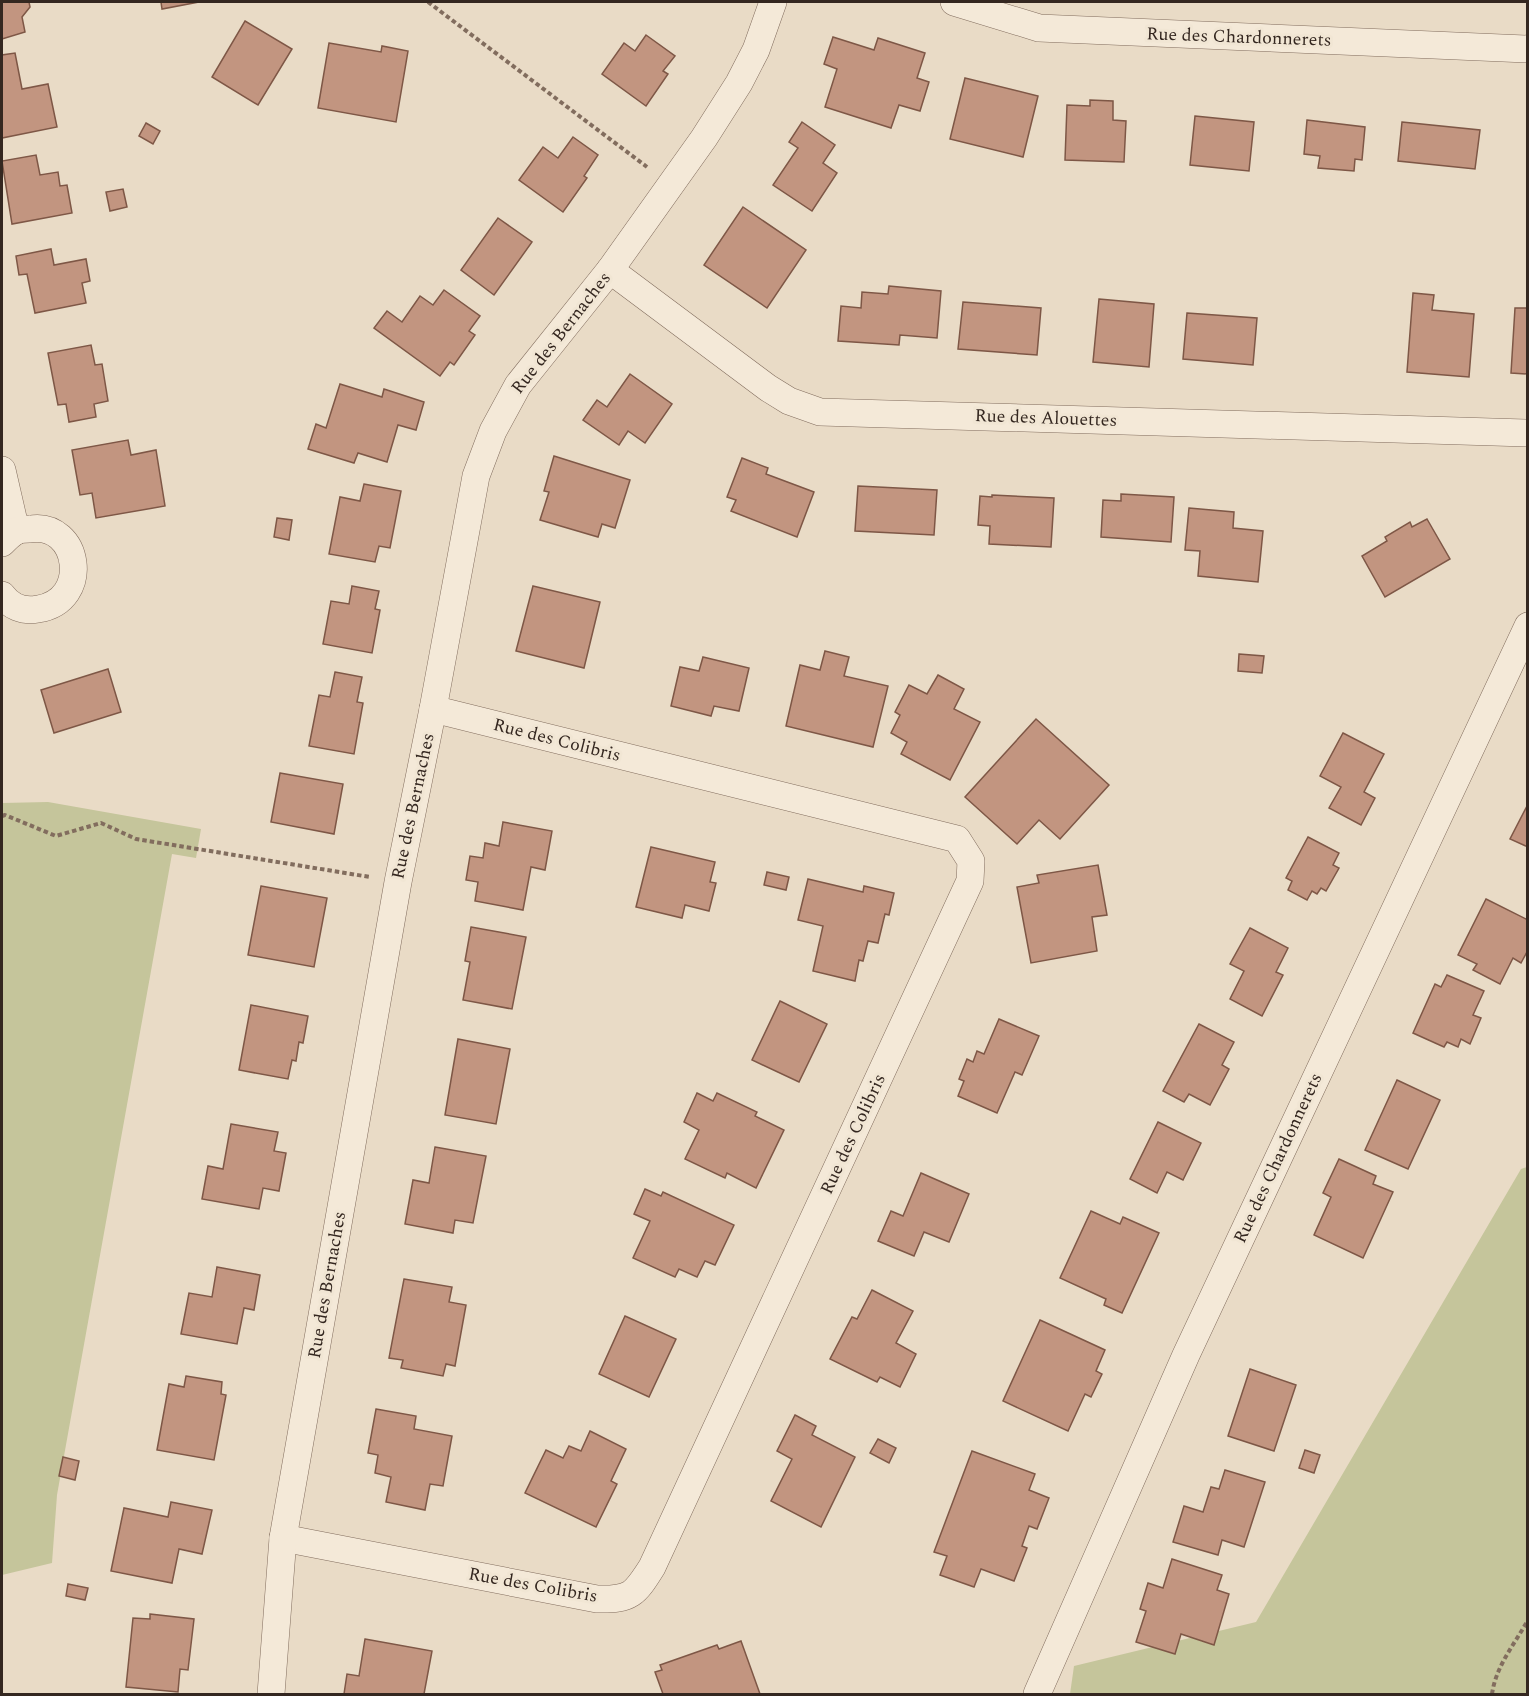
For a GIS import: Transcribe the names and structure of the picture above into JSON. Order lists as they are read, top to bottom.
{
  "streets": {
    "street": [
      "Rue des Chardonnerets",
      "Rue des Bernaches",
      "Rue des Alouettes",
      "Rue des Colibris"
    ]
  },
  "crossings": [
    ["Rue des Bernaches", "Rue des Alouettes"],
    ["Rue des Bernaches", "Rue des Colibris"]
  ]
}
